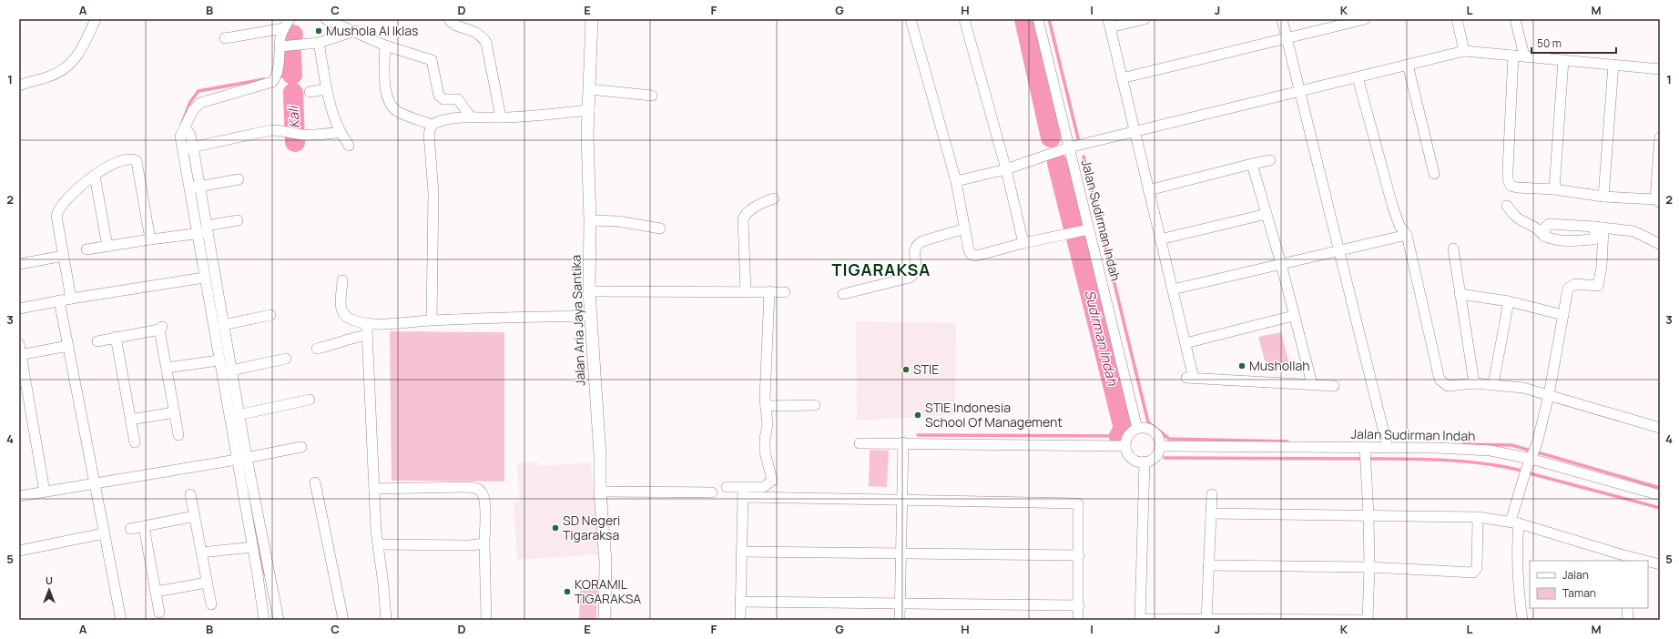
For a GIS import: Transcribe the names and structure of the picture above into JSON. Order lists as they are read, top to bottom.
{
  "streets": {
    "street": ["Jalan Sudirman Indah", "Jalan Aria Jaya Santika"]
  },
  "districts": ["TIGARAKSA"],
  "water": ["Kali", "Sudirman Indah"],
  "places": [
    "Mushola Al Iklas",
    "Mushollah",
    "STIE",
    "STIE Indonesia School Of Management",
    "SD Negeri Tigaraksa",
    "KORAMIL TIGARAKSA"
  ],
  "legend": ["Jalan", "Taman"],
  "scale_bar": "50 m",
  "north": "top",
  "grid": {
    "columns": [
      "A",
      "B",
      "C",
      "D",
      "E",
      "F",
      "G",
      "H",
      "I",
      "J",
      "K",
      "L",
      "M"
    ],
    "rows": [
      "1",
      "2",
      "3",
      "4",
      "5"
    ]
  }
}
